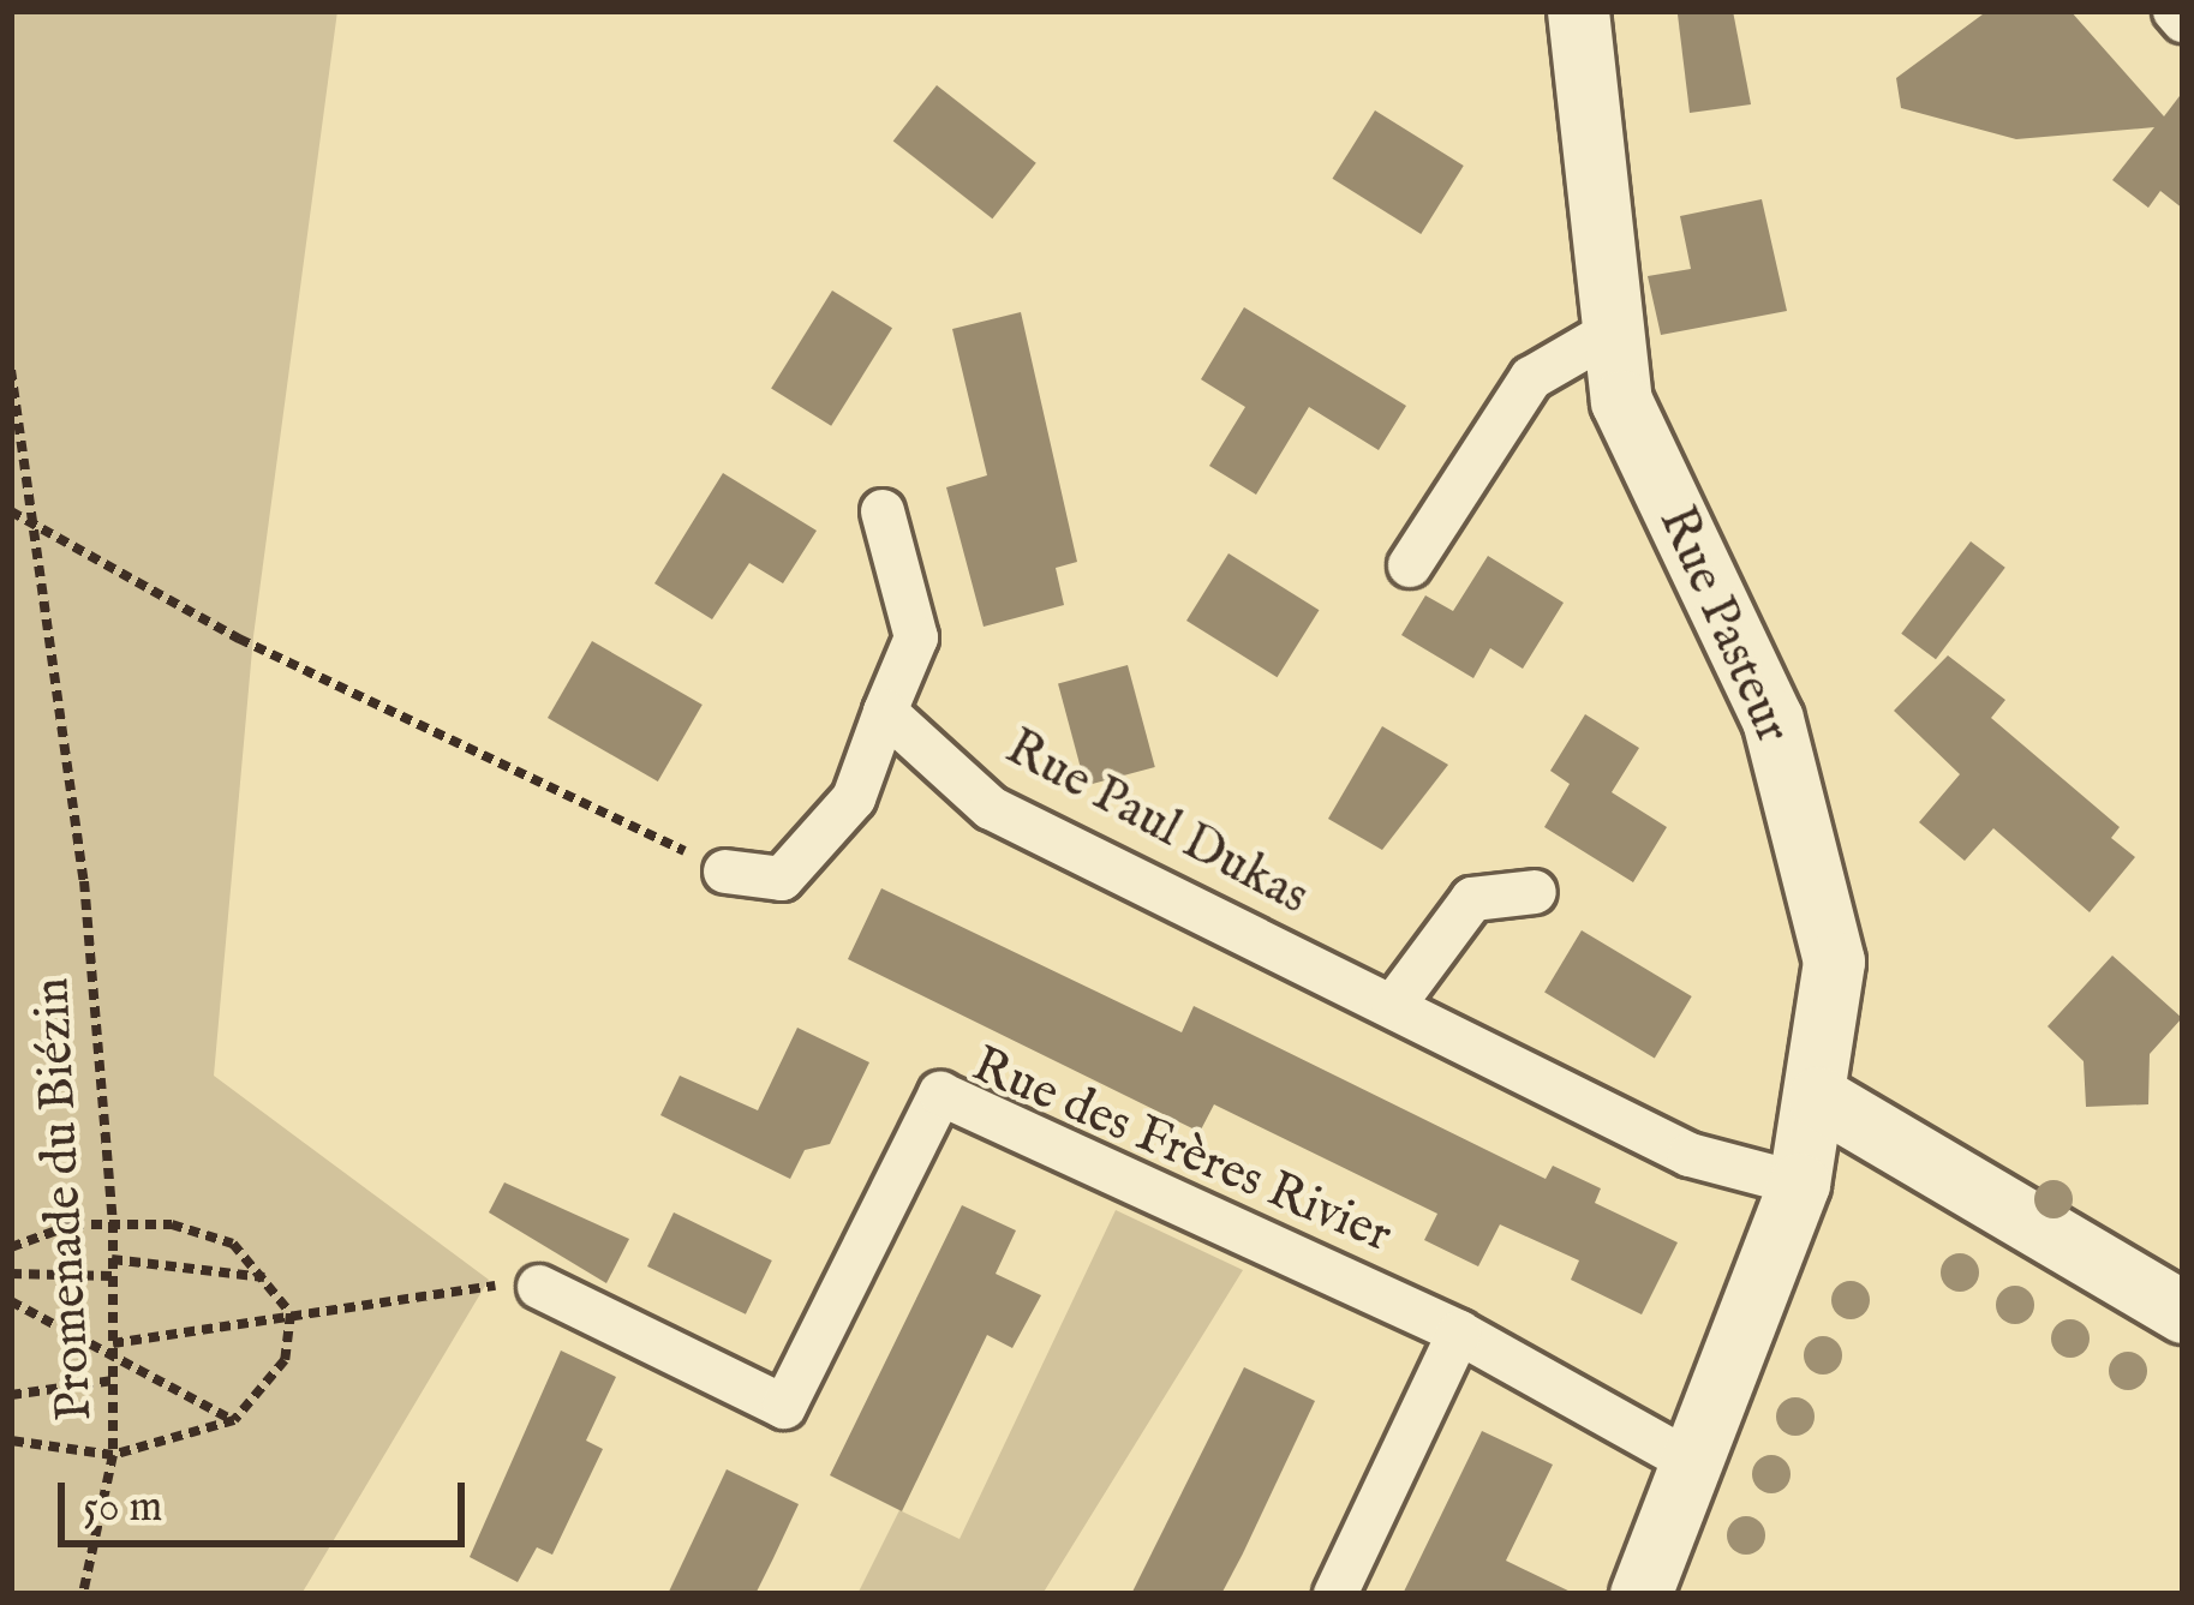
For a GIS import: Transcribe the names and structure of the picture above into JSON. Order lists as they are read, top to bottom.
{
  "streets": {
    "street": ["Rue Pasteur", "Rue Paul Dukas", "Rue des Frères Rivier"],
    "path": ["Promenade du Biézin"]
  },
  "crossings": [
    ["Rue Pasteur", "Rue Paul Dukas"],
    ["Rue Pasteur", "Rue des Frères Rivier"]
  ],
  "scale_bar": "50 m"
}
